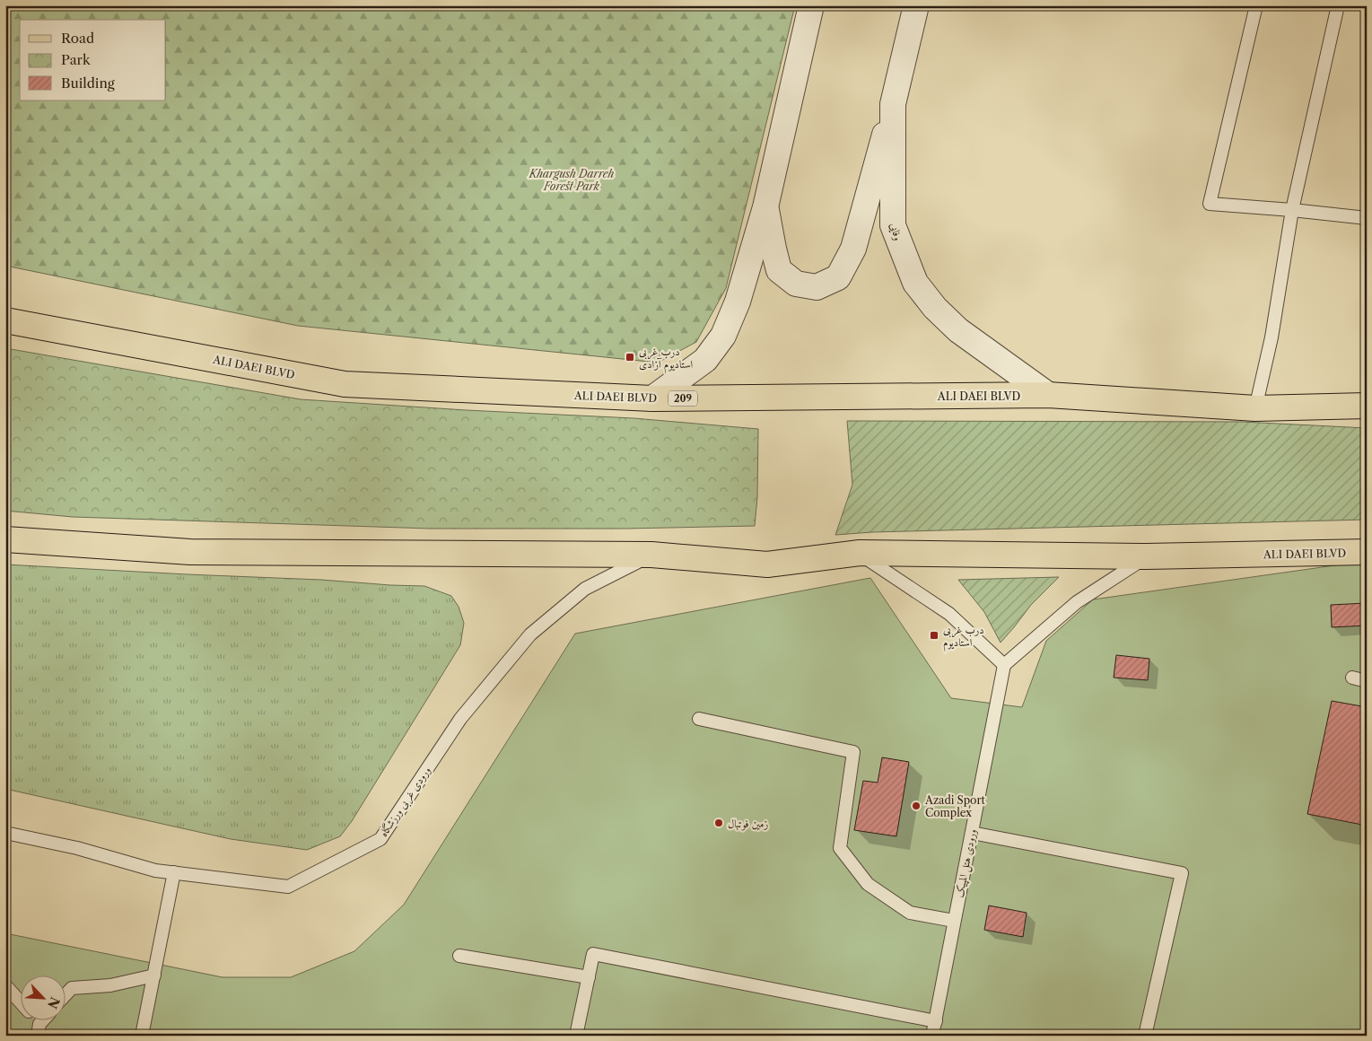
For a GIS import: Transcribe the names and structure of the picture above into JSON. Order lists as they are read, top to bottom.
{
  "streets": {
    "main road": ["ALI DAEI BLVD", "209"],
    "street": ["وفایی"],
    "lane": ["ورودی غربی ورزشگاه", "ورودی هتل المپیک"]
  },
  "crossings": [
    ["وفایی", "ALI DAEI BLVD"],
    ["ALI DAEI BLVD", "ورودی غربی ورزشگاه"]
  ],
  "parks": ["Khargush Darreh Forest Park"],
  "places": {
    "transit": ["درب غربی استادیوم آزادی", "درب غربی استادیوم"],
    "other": ["Azadi Sport Complex", "زمین فوتبال"]
  },
  "legend": ["Road", "Park", "Building"],
  "north": "bottom right"
}
